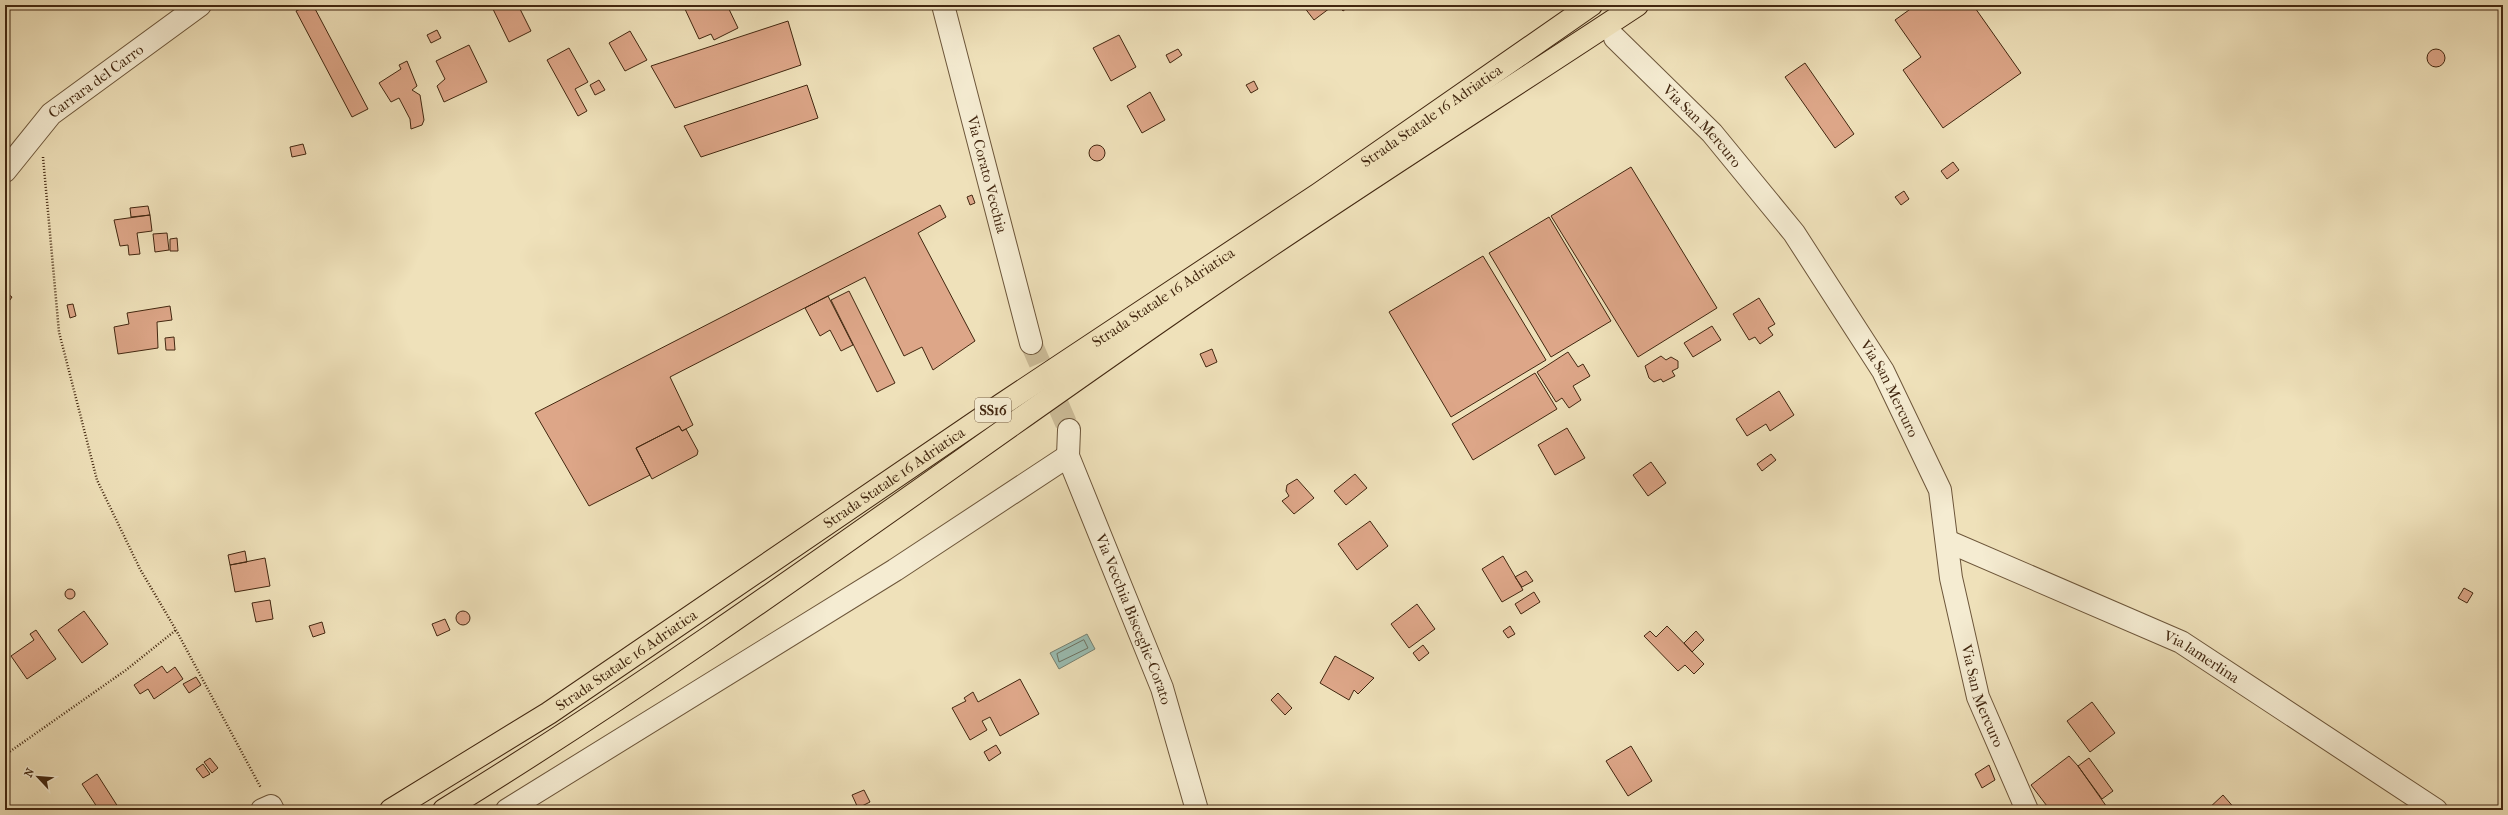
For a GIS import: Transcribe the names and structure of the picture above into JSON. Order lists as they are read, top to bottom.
{
  "streets": {
    "highway": ["Strada Statale 16 Adriatica", "SS16"],
    "street": [
      "Carrara del Carro",
      "Via San Mercuro",
      "Via Corato Vecchia",
      "Via Vecchia Bisceglie-Corato",
      "Via lamerlina"
    ]
  },
  "crossings": [
    ["Via San Mercuro", "Via lamerlina"]
  ],
  "north": "top left"
}
